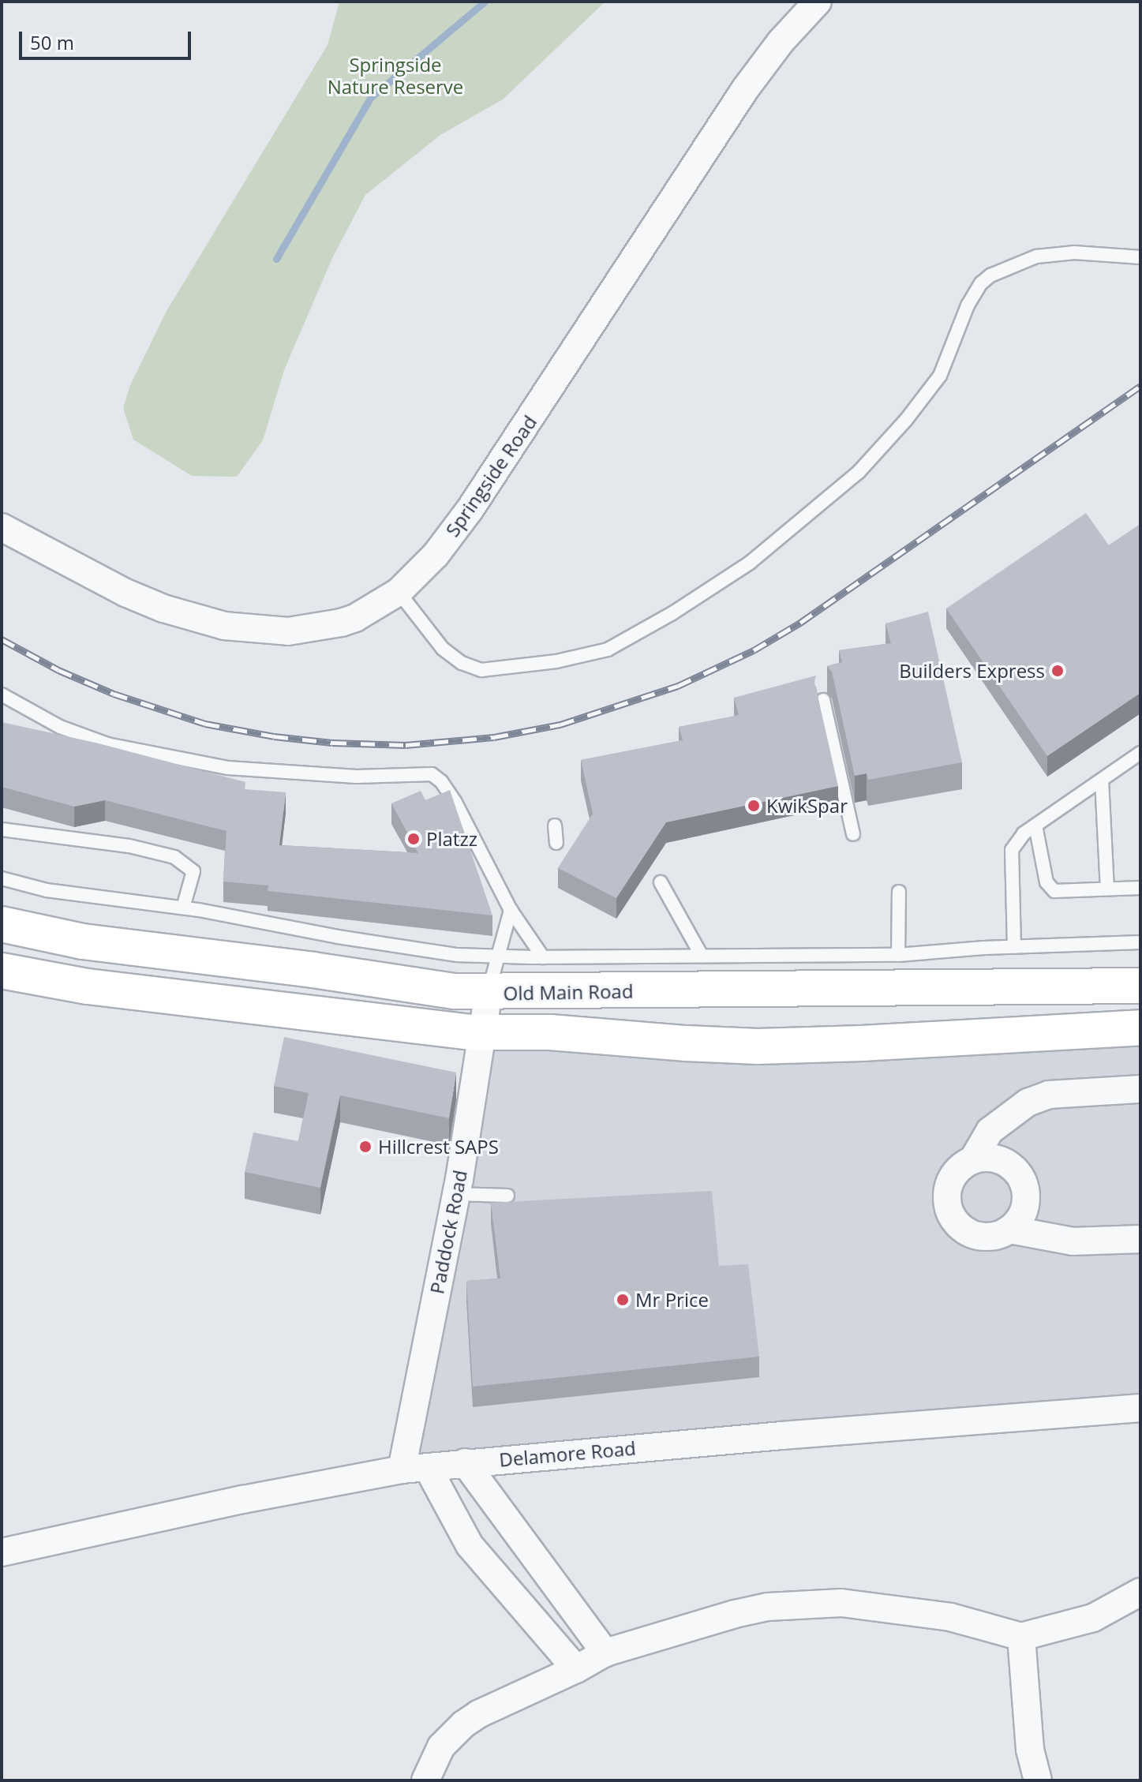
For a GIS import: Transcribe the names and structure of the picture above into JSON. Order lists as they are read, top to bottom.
{
  "streets": {
    "main road": ["Old Main Road"],
    "street": ["Springside Road", "Paddock Road", "Delamore Road"]
  },
  "crossings": [
    ["Old Main Road", "Paddock Road"],
    ["Paddock Road", "Delamore Road"]
  ],
  "parks": ["Springside Nature Reserve"],
  "places": [
    "Builders Express",
    "KwikSpar",
    "Platzz",
    "Hillcrest SAPS",
    "Mr Price"
  ],
  "scale_bar": "50 m"
}
